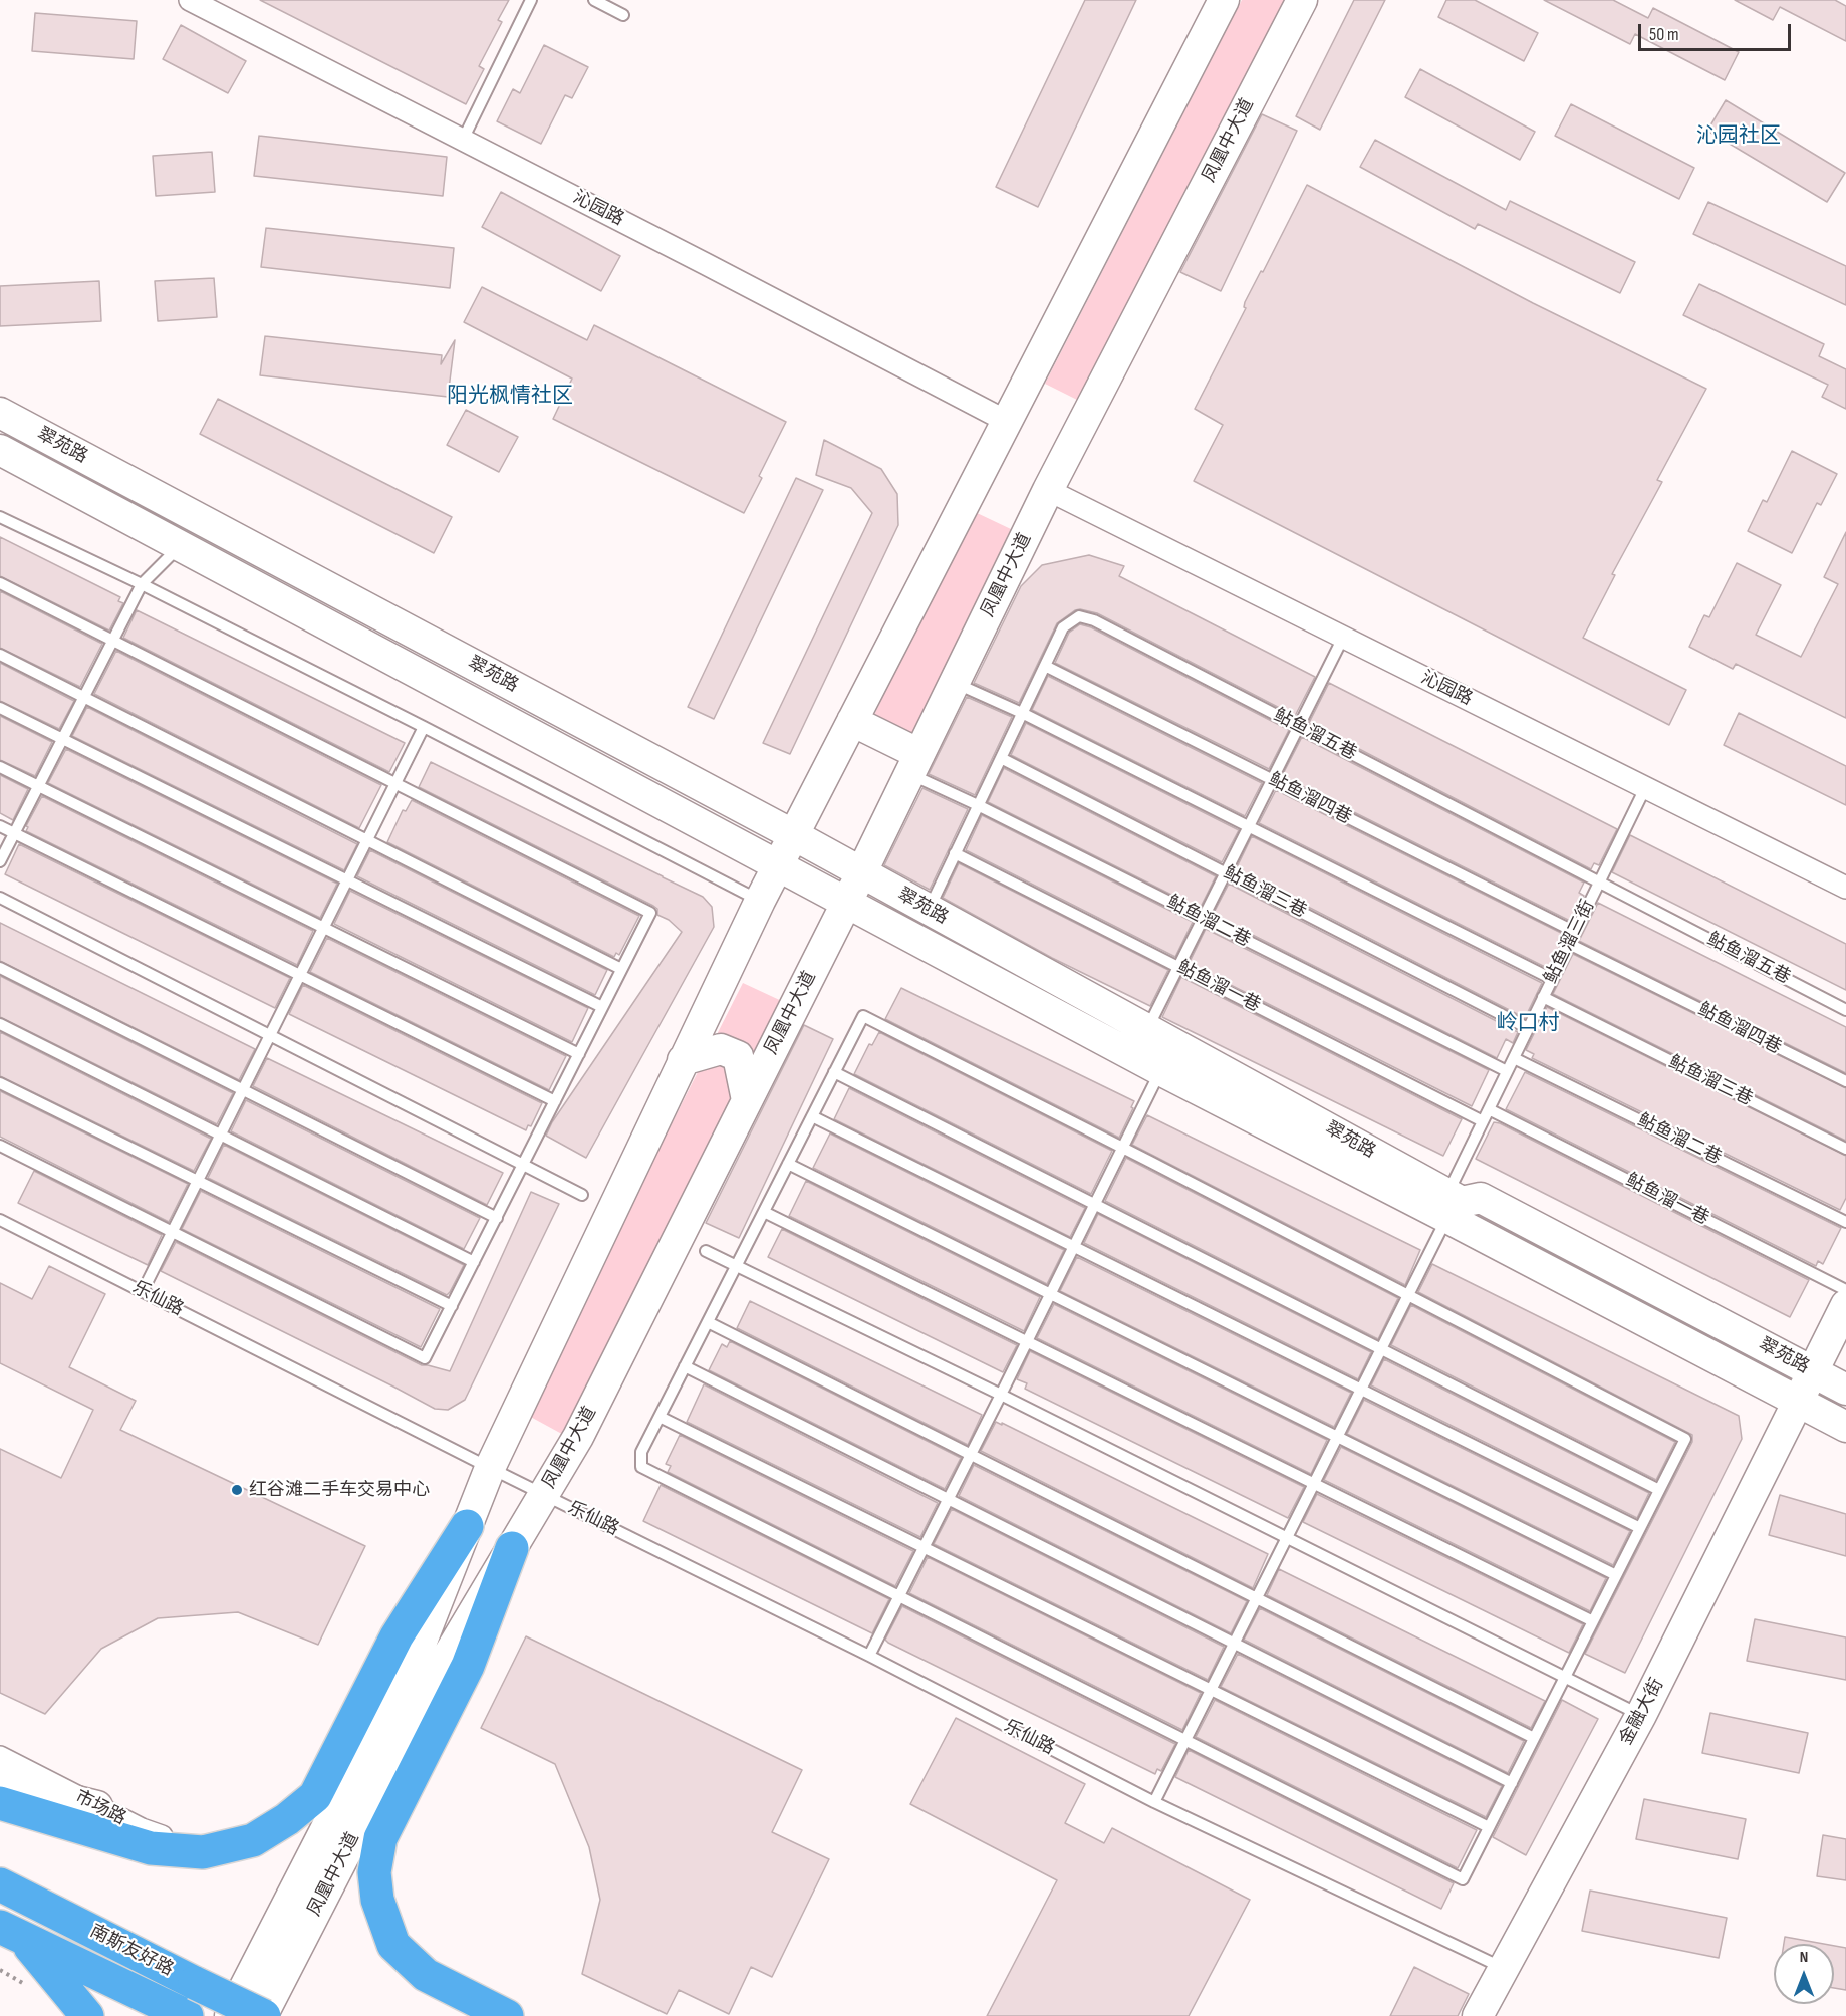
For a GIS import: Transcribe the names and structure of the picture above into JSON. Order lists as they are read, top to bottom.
{
  "streets": {
    "highway": ["南斯友好路"],
    "main road": ["凤凰中大道", "翠苑路", "金融大街"],
    "street": ["沁园路", "市场路"],
    "lane": [
      "鲇鱼溜五巷",
      "鲇鱼溜四巷",
      "鲇鱼溜三巷",
      "鲇鱼溜二巷",
      "鲇鱼溜三街",
      "鲇鱼溜一巷",
      "乐仙路"
    ]
  },
  "crossings": [
    ["凤凰中大道", "沁园路"],
    ["凤凰中大道", "翠苑路"],
    ["凤凰中大道", "鲇鱼溜二巷"],
    ["凤凰中大道", "乐仙路"],
    ["凤凰中大道", "南斯友好路"],
    ["沁园路", "鲇鱼溜三街"],
    ["翠苑路", "鲇鱼溜五巷"],
    ["翠苑路", "鲇鱼溜三街"],
    ["翠苑路", "金融大街"],
    ["鲇鱼溜五巷", "鲇鱼溜四巷"],
    ["鲇鱼溜五巷", "鲇鱼溜三巷"],
    ["鲇鱼溜五巷", "鲇鱼溜二巷"],
    ["鲇鱼溜五巷", "鲇鱼溜三街"],
    ["鲇鱼溜五巷", "鲇鱼溜一巷"],
    ["鲇鱼溜四巷", "鲇鱼溜三街"],
    ["鲇鱼溜三巷", "鲇鱼溜三街"],
    ["鲇鱼溜二巷", "鲇鱼溜三街"],
    ["鲇鱼溜三街", "鲇鱼溜一巷"],
    ["鲇鱼溜三街", "乐仙路"],
    ["乐仙路", "金融大街"]
  ],
  "districts": ["沁园社区", "阳光枫情社区", "岭口村"],
  "places": ["红谷滩二手车交易中心"],
  "scale_bar": "50 m",
  "north": "top"
}
